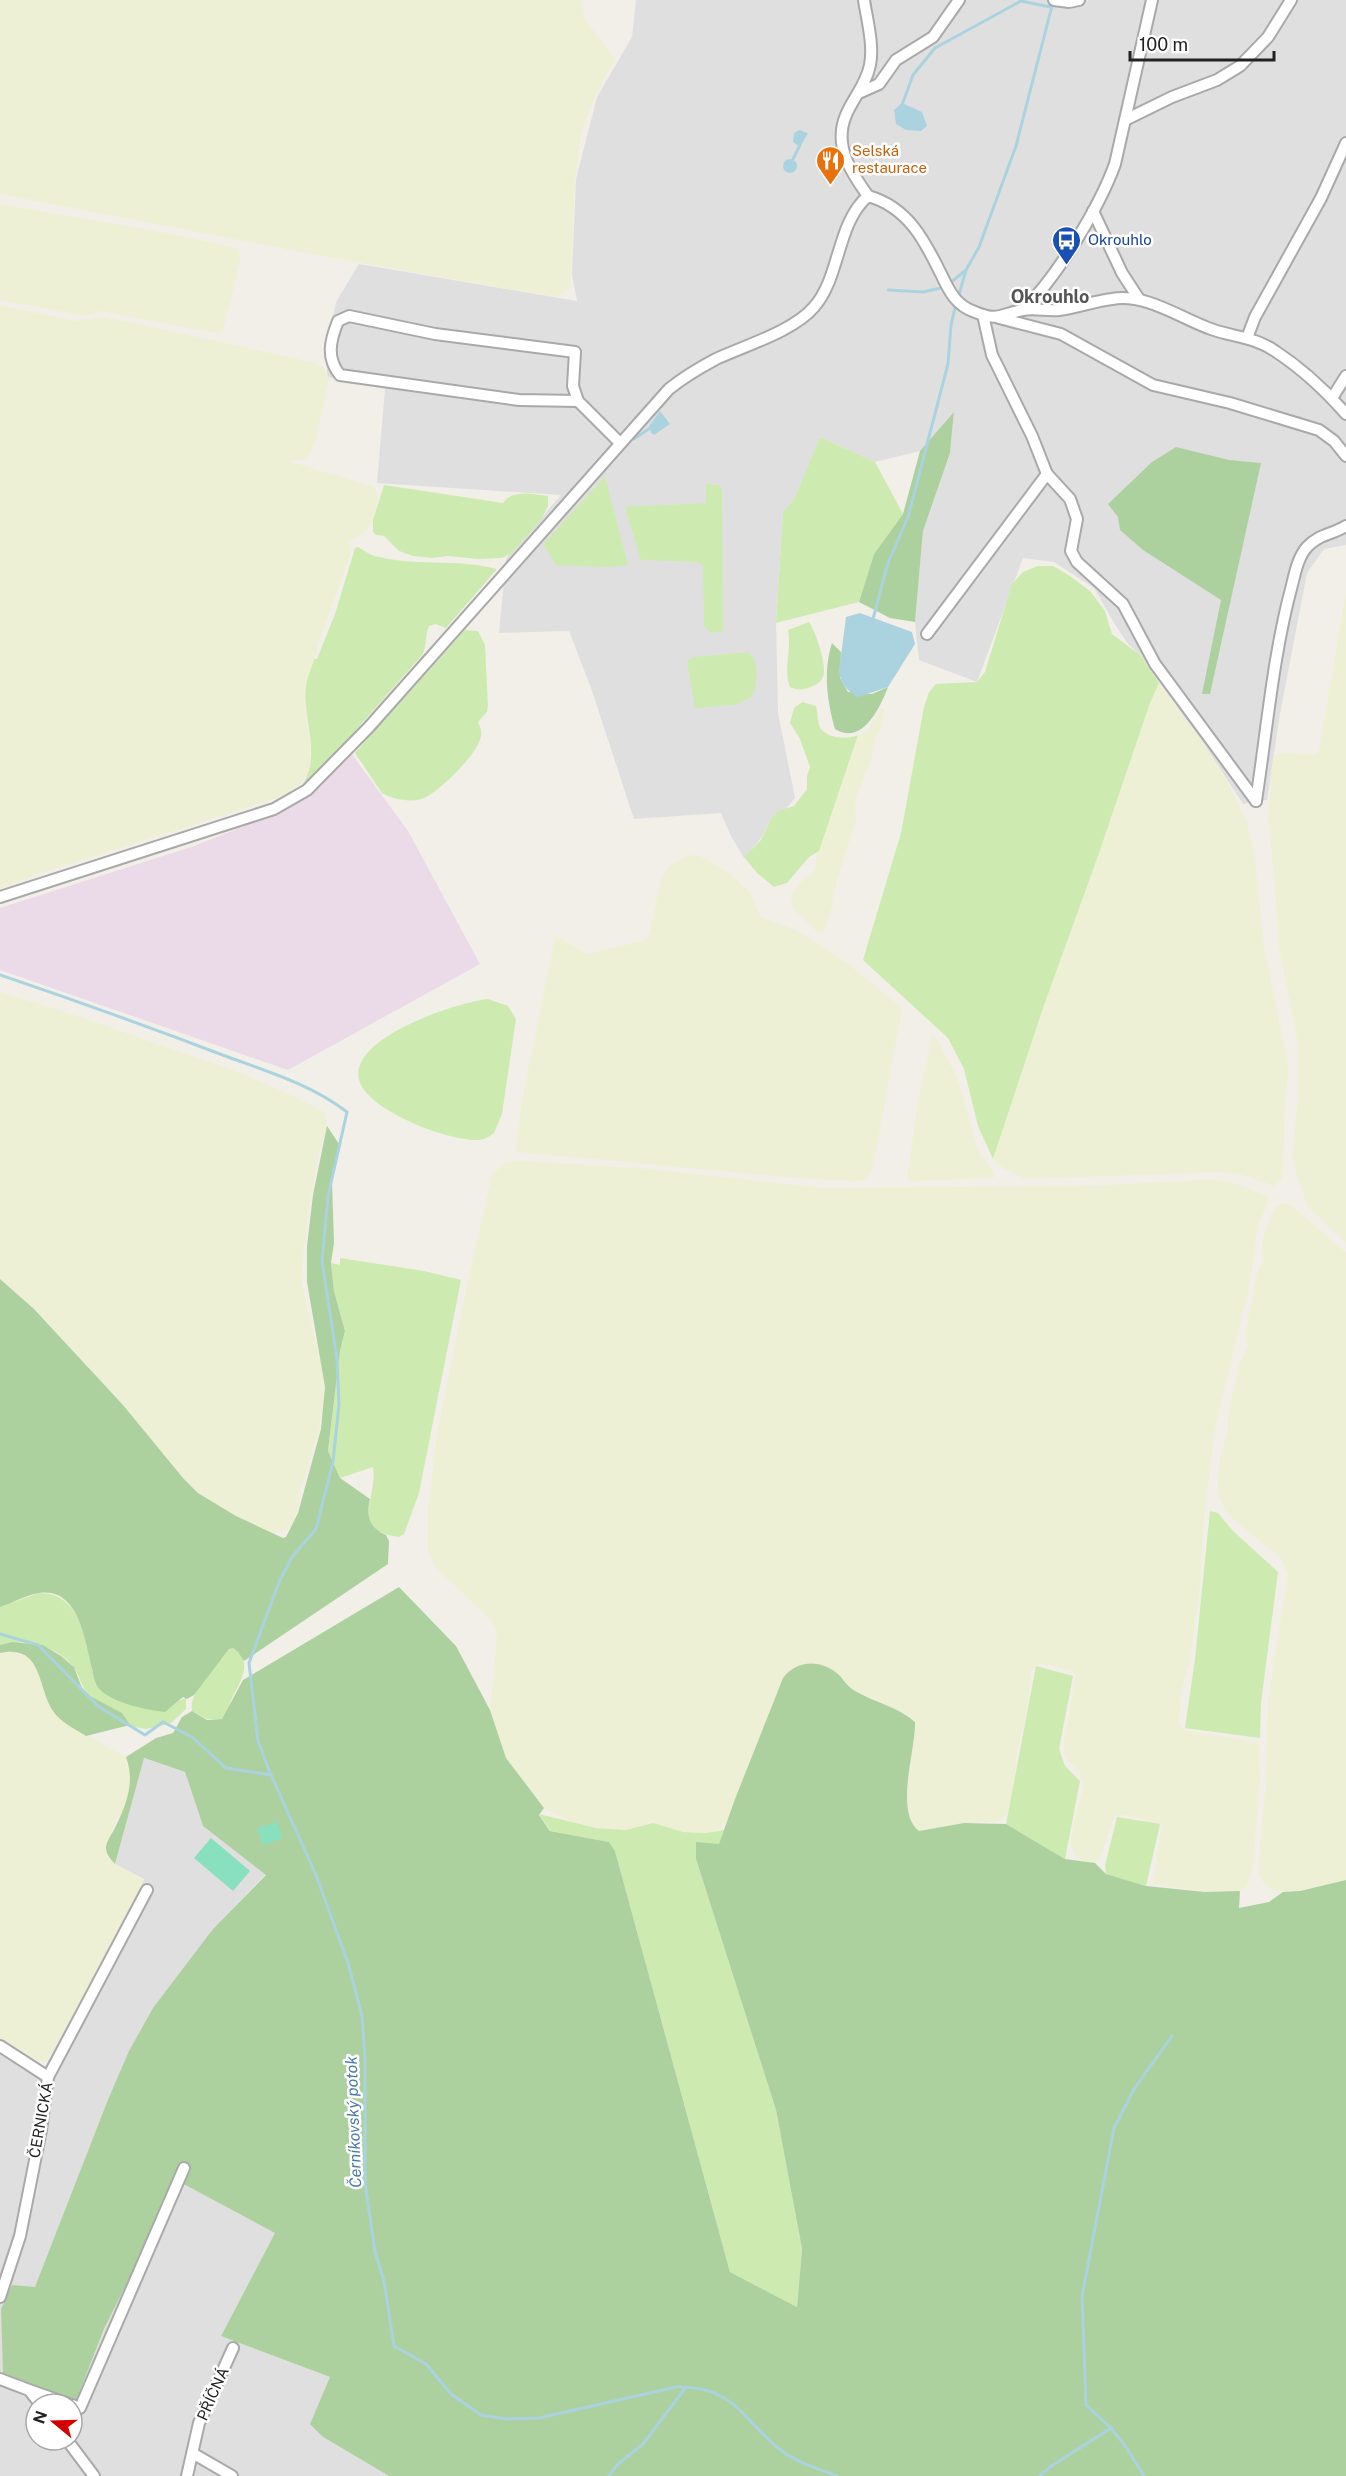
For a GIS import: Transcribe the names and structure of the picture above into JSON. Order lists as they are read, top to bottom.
{
  "streets": {
    "street": ["ČERNICKÁ", "PŘÍČNÁ"]
  },
  "districts": ["Okrouhlo"],
  "water": ["Černíkovský potok"],
  "places": {
    "restaurant": ["Selská restaurace"],
    "bus stop": ["Okrouhlo"]
  },
  "scale_bar": "100 m",
  "north": "left"
}
